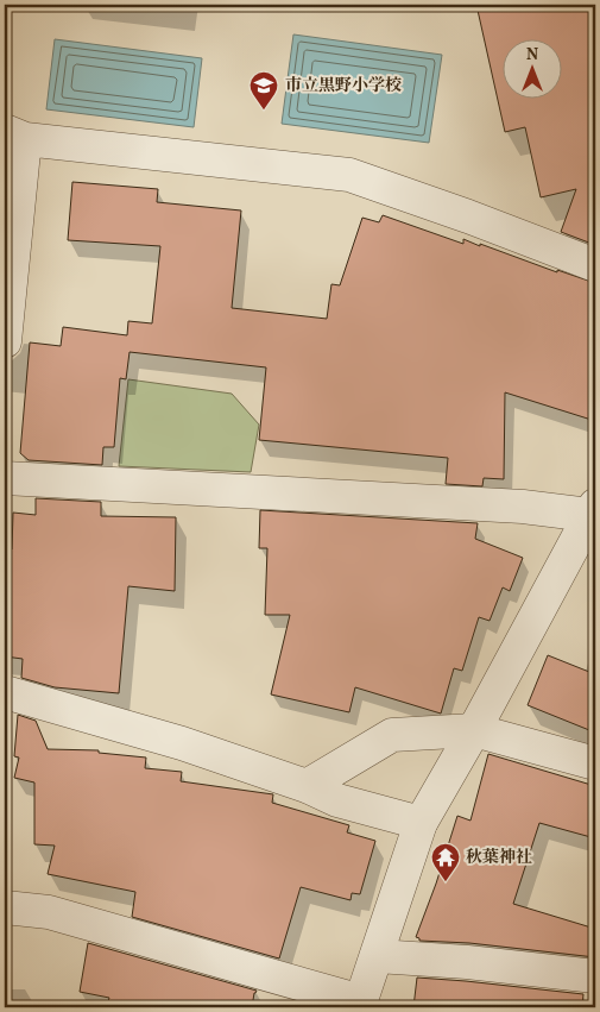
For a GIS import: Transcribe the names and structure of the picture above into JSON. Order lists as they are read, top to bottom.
{
  "places": {
    "school or university": ["市立黒野小学校"],
    "temple": ["秋葉神社"]
  },
  "north": "top"
}
